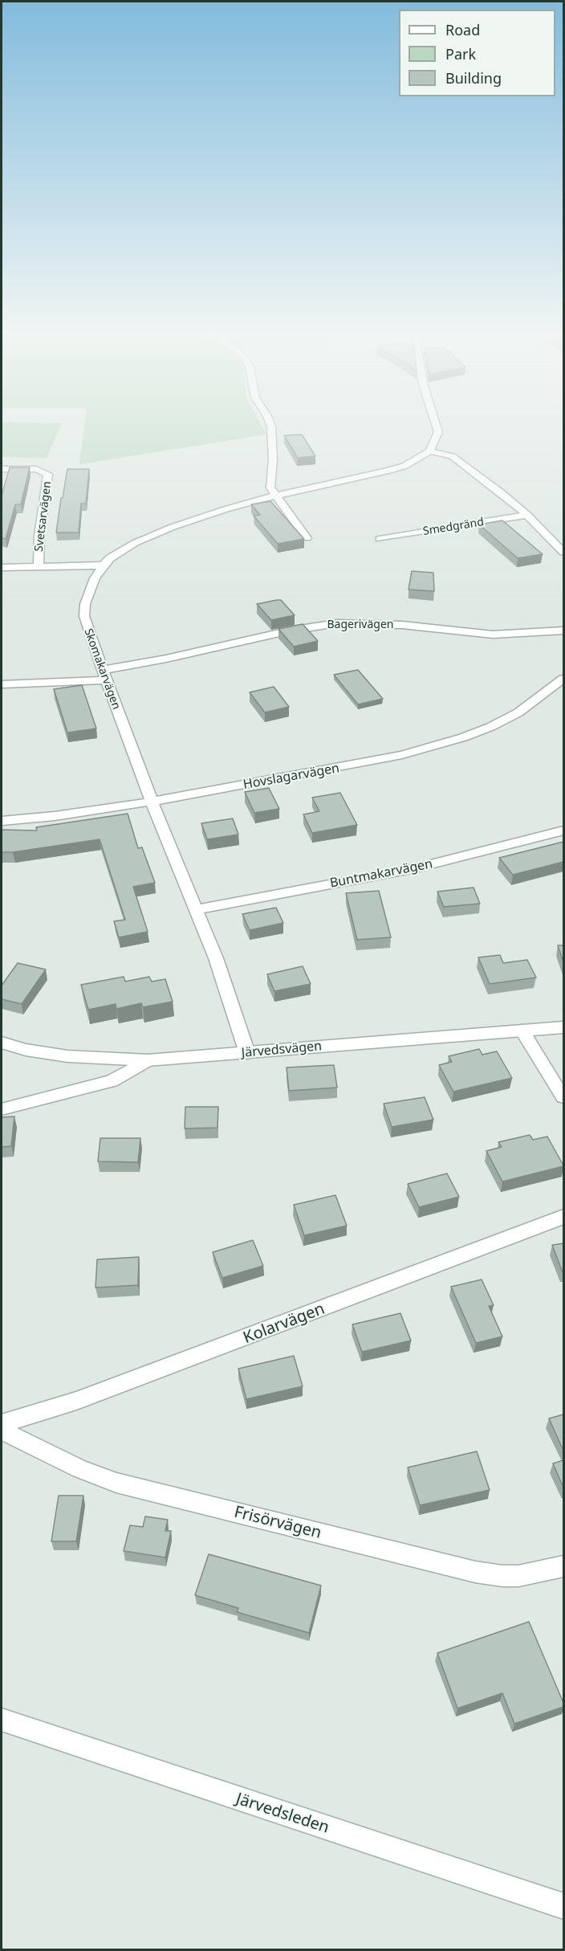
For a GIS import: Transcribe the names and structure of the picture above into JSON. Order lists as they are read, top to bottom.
{
  "streets": {
    "street": [
      "Svetsarvägen",
      "Smedgränd",
      "Bagerivägen",
      "Skomakarvägen",
      "Hovslagarvägen",
      "Buntmakarvägen",
      "Järvedsvägen",
      "Kolarvägen",
      "Frisörvägen",
      "Järvedsleden"
    ]
  },
  "crossings": [
    ["Bagerivägen", "Skomakarvägen"],
    ["Skomakarvägen", "Hovslagarvägen"],
    ["Skomakarvägen", "Buntmakarvägen"],
    ["Skomakarvägen", "Järvedsvägen"]
  ],
  "legend": ["Road", "Park", "Building"]
}
